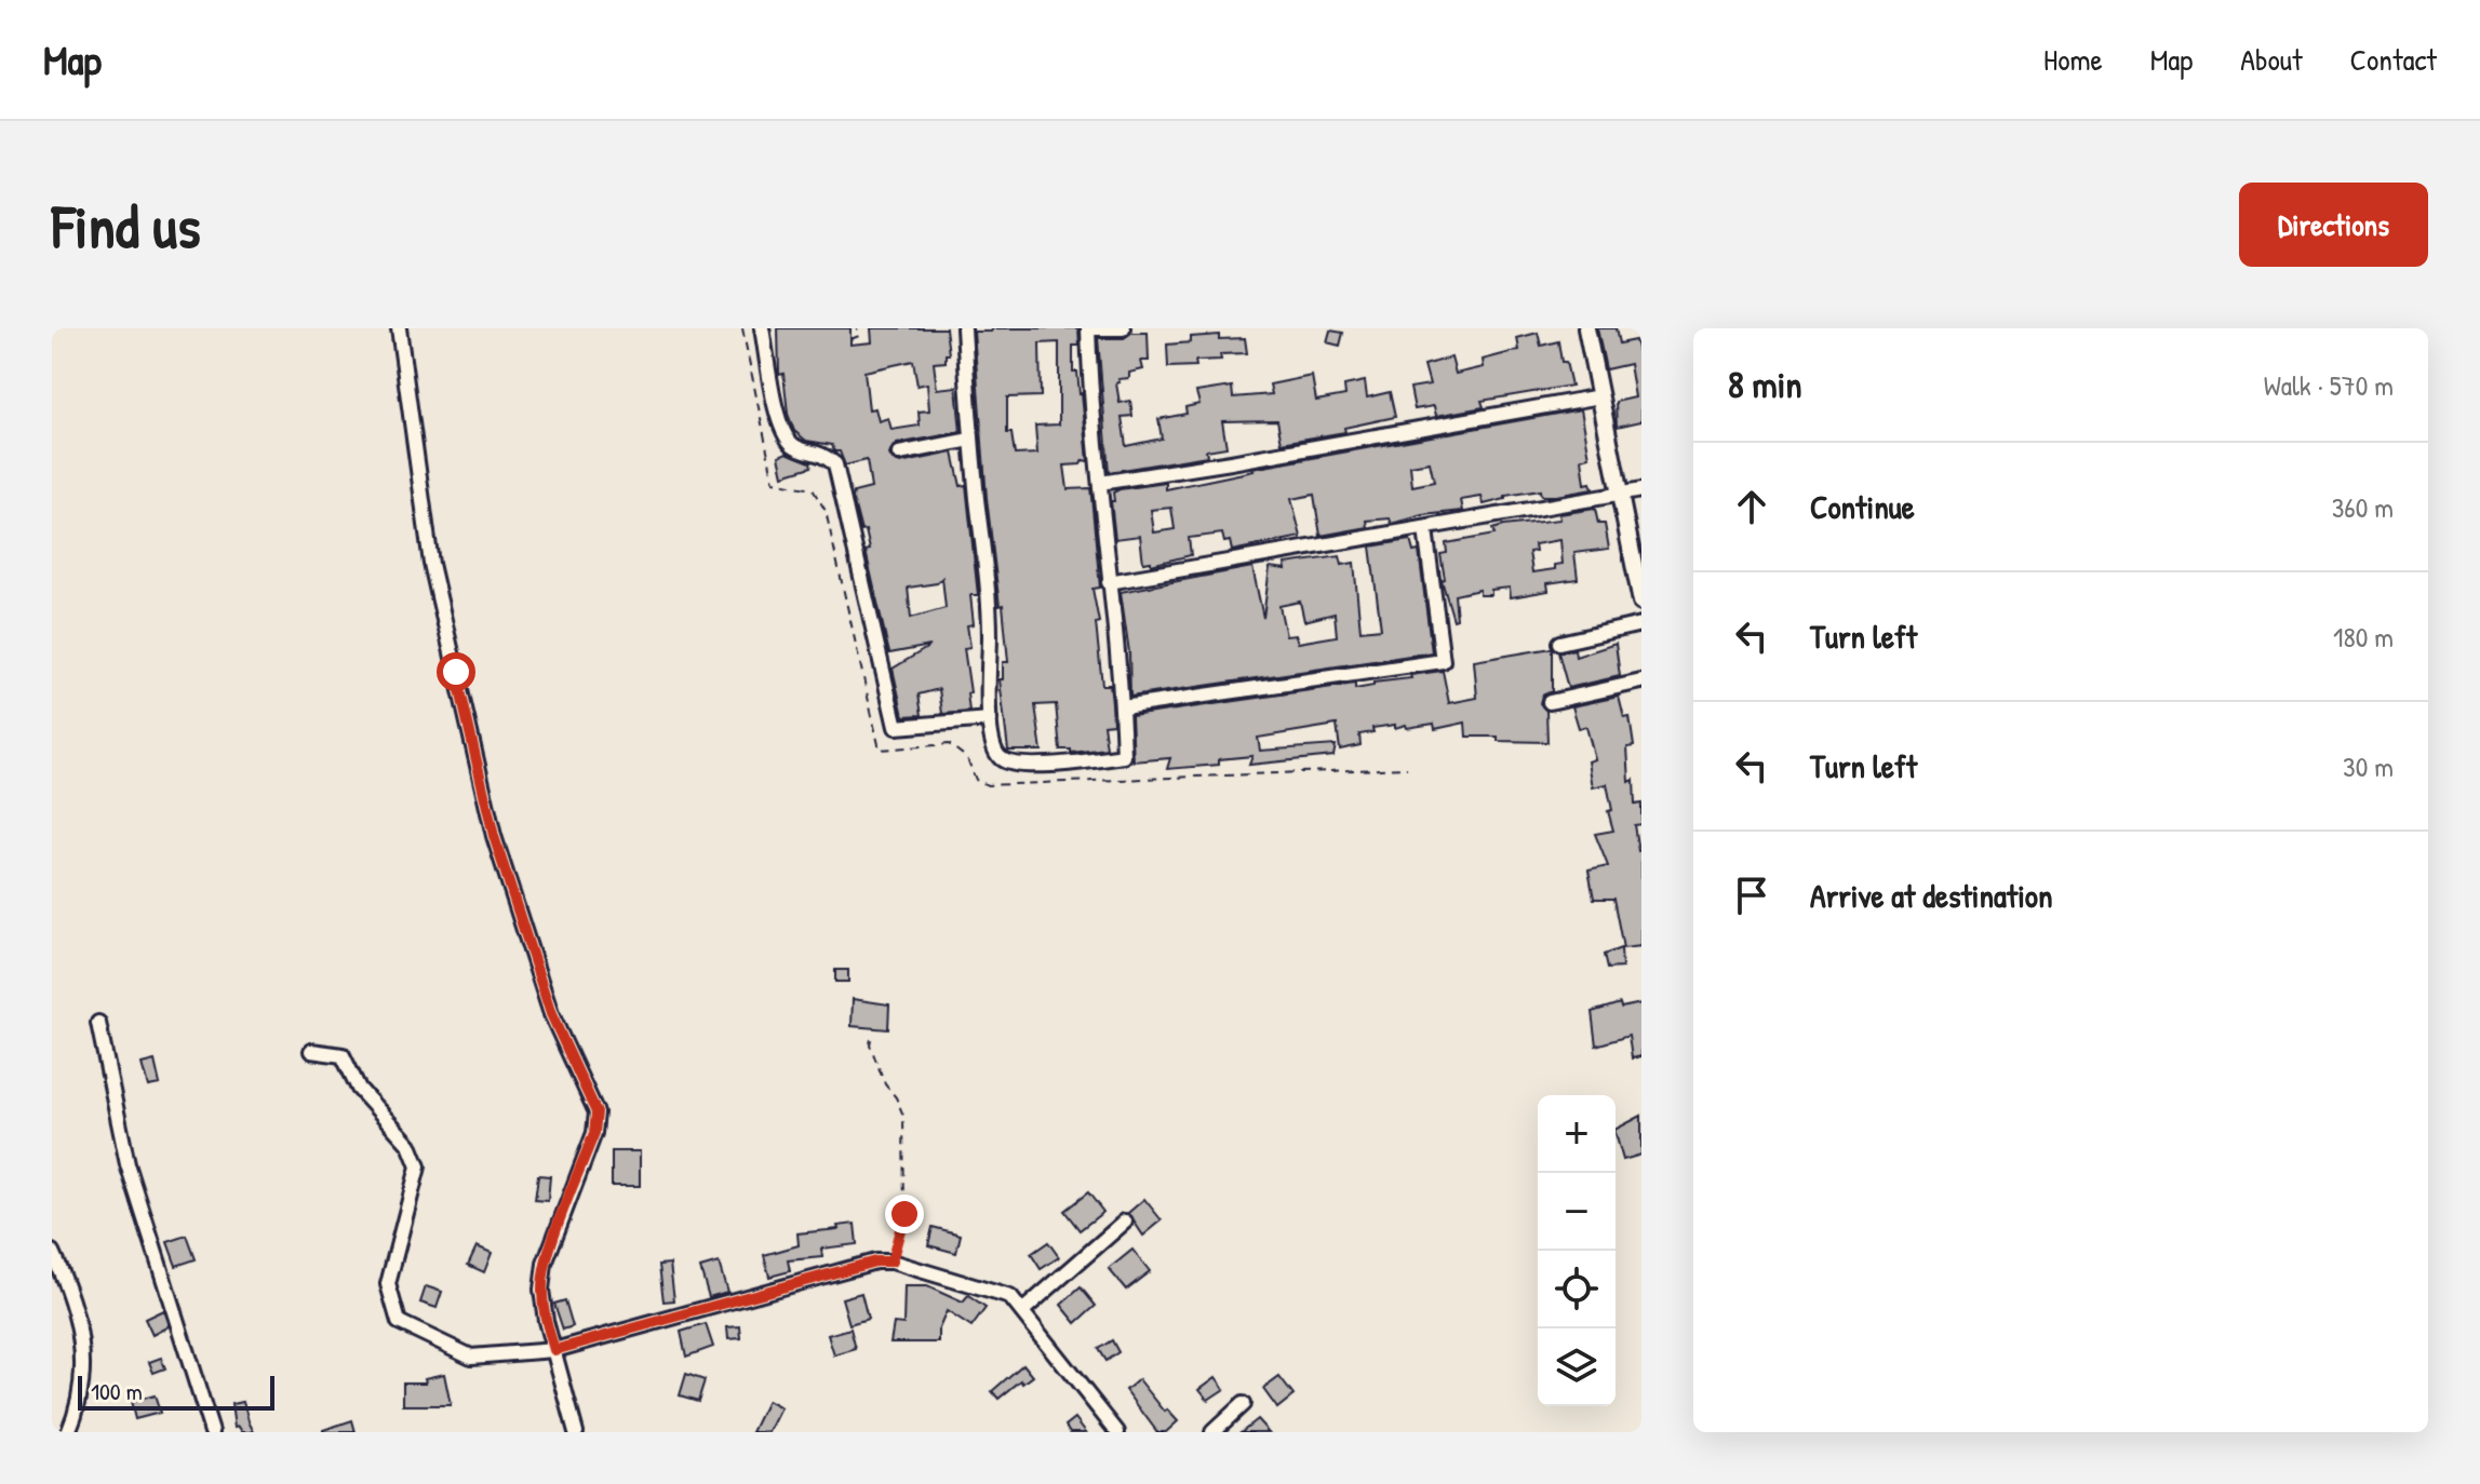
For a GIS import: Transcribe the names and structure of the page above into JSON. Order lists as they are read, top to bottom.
{
  "scale_bar": "100 m",
  "page": {
    "header": "Map",
    "nav": [
      "Home",
      "Map",
      "About",
      "Contact"
    ],
    "buttons": "Directions",
    "title": "Find us",
    "heading": ["8 min", "Walk · 570 m"],
    "list": [
      ["Continue", "360 m"],
      ["Turn left", "180 m"],
      ["Turn left", "30 m"],
      "Arrive at destination"
    ],
    "map_buttons": ["+", "−"],
    "scale": "100 m"
  }
}
